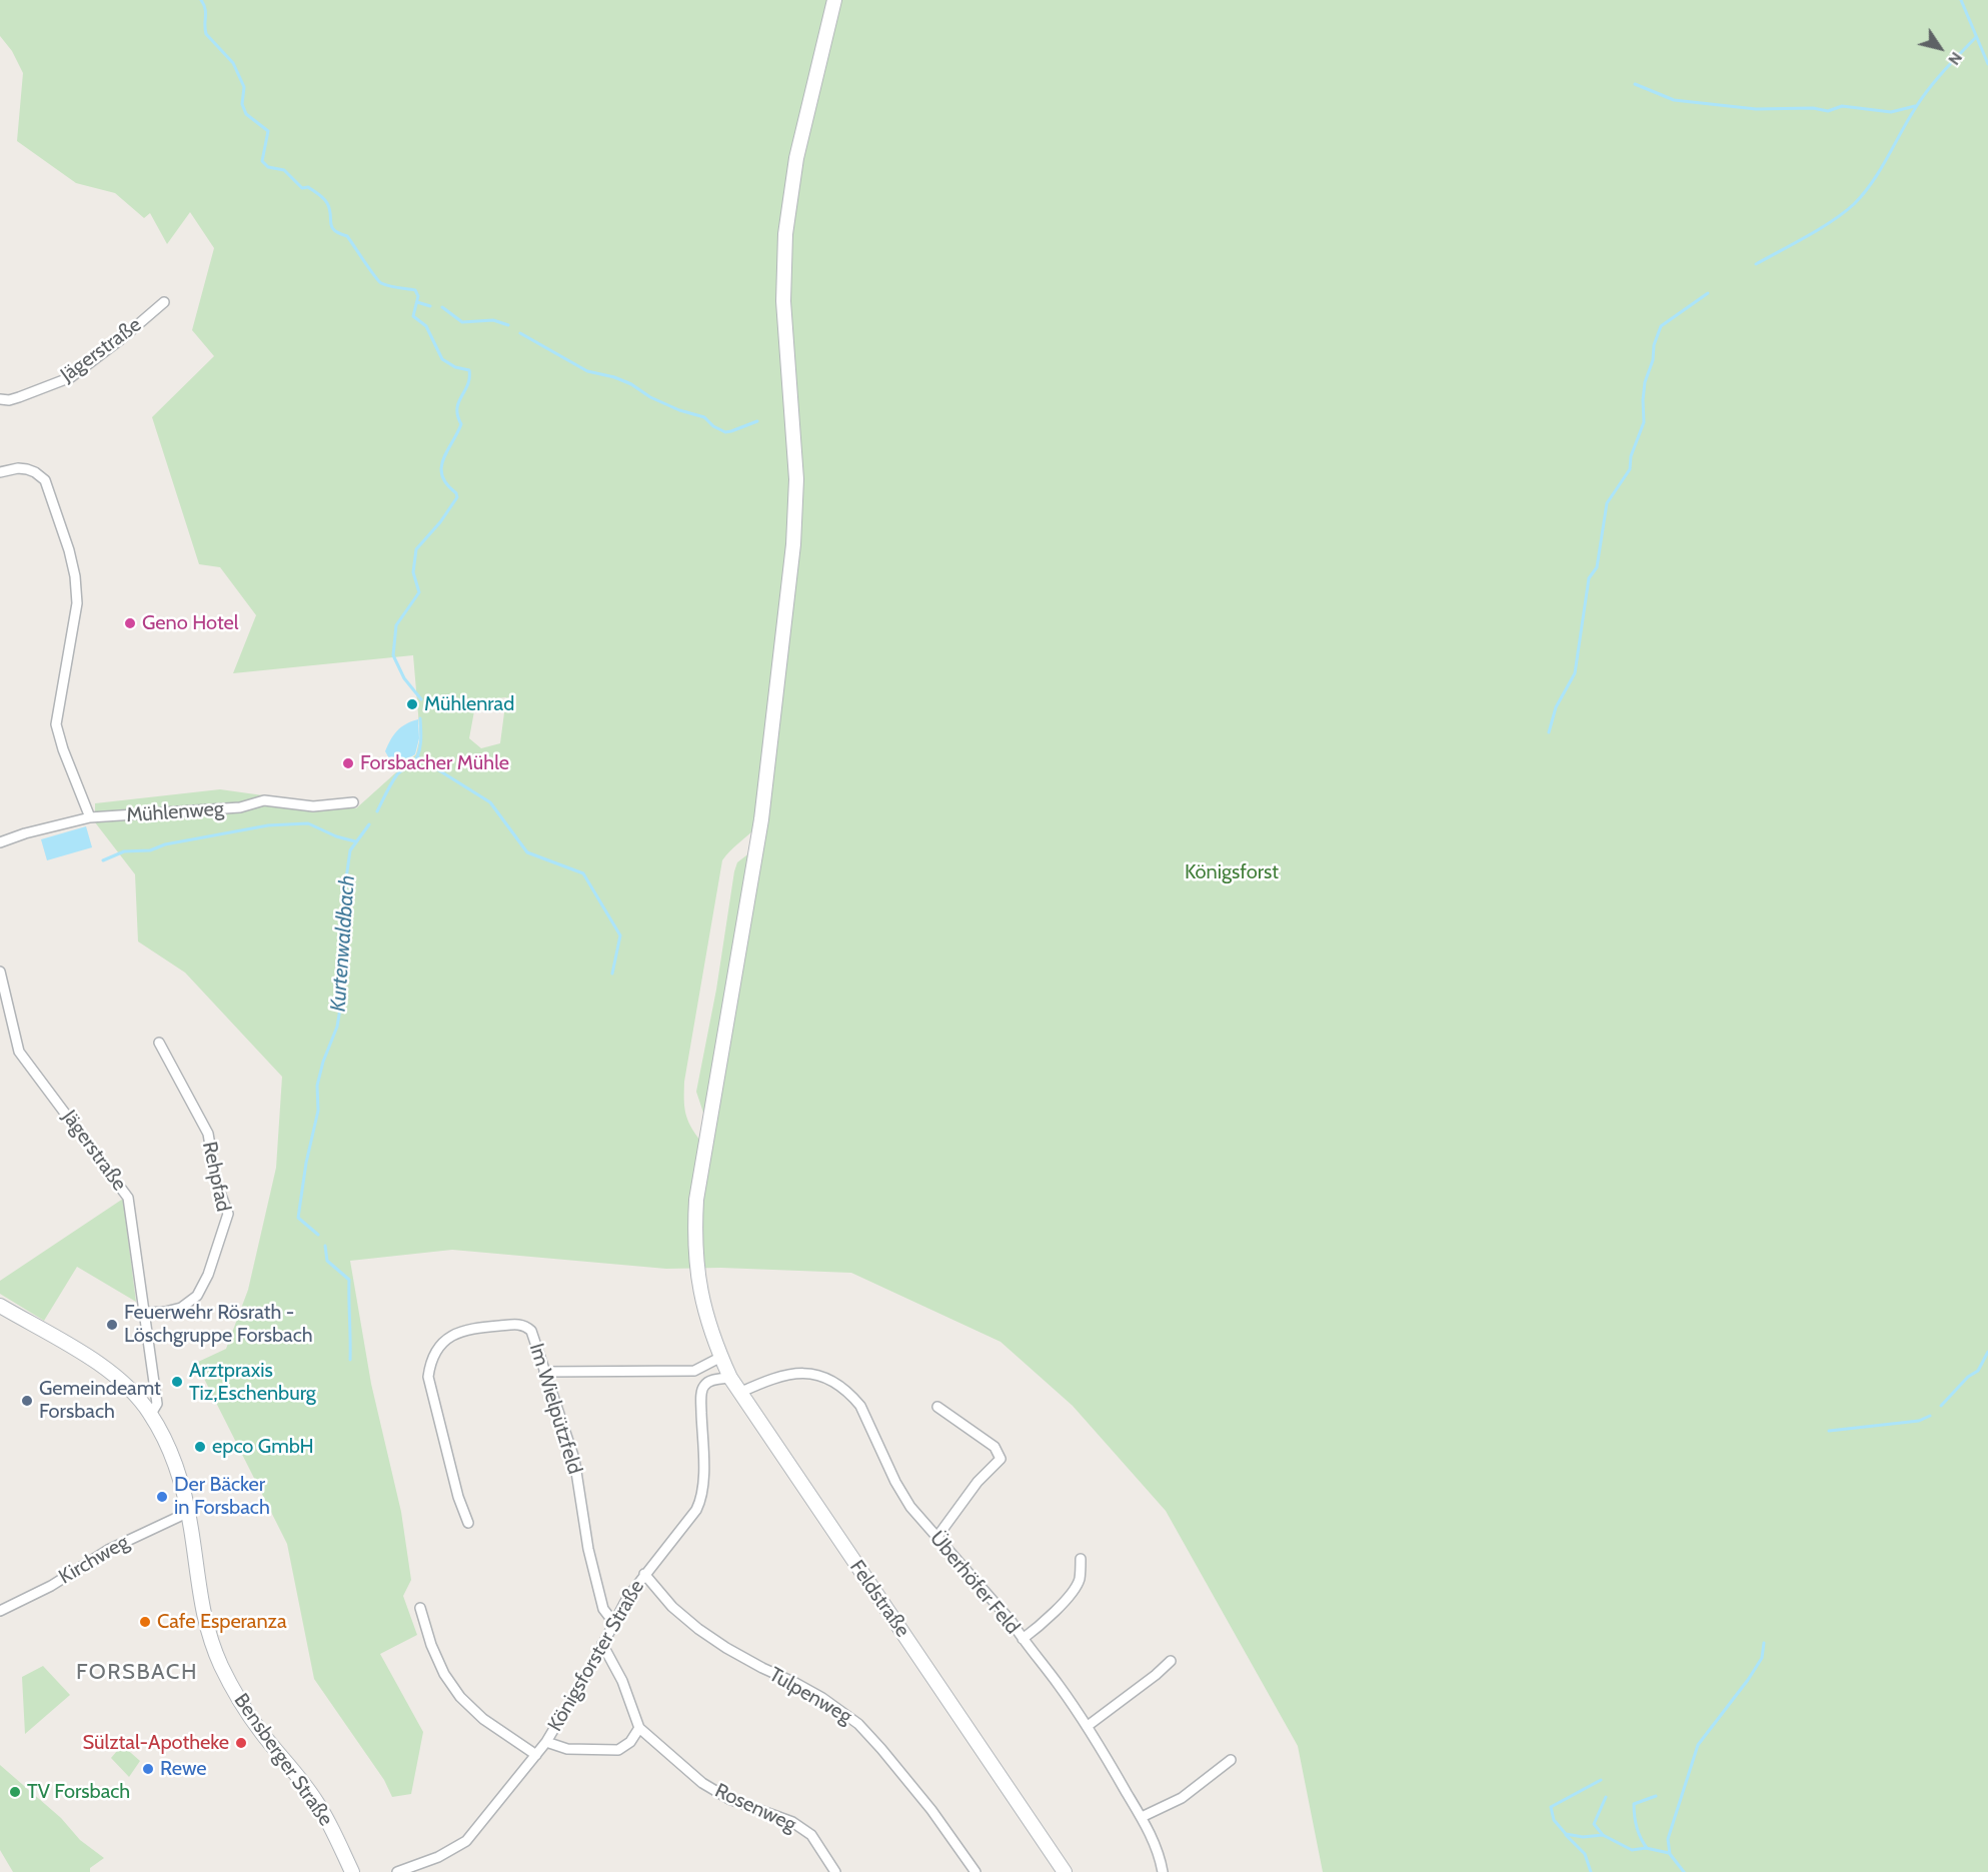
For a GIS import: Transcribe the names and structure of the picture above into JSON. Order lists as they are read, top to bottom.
{
  "streets": {
    "main road": ["Feldstraße", "Bensberger Straße"],
    "street": [
      "Jägerstraße",
      "Mühlenweg",
      "Rehpfad",
      "Im Wielpützfeld",
      "Kirchweg",
      "Überhöfer Feld",
      "Königsforster Straße",
      "Tulpenweg",
      "Rosenweg"
    ]
  },
  "crossings": [
    ["Jägerstraße", "Rehpfad"],
    ["Jägerstraße", "Bensberger Straße"],
    ["Im Wielpützfeld", "Königsforster Straße"],
    ["Kirchweg", "Bensberger Straße"],
    ["Überhöfer Feld", "Feldstraße"],
    ["Königsforster Straße", "Tulpenweg"],
    ["Königsforster Straße", "Rosenweg"]
  ],
  "districts": ["FORSBACH"],
  "water": ["Kurtenwaldbach"],
  "parks": ["Königsforst"],
  "places": [
    "Geno Hotel",
    "Mühlenrad",
    "Forsbacher Mühle",
    "Feuerwehr Rösrath - Löschgruppe Forsbach",
    "Arztpraxis Tiz,Eschenburg",
    "Gemeindeamt Forsbach",
    "epco GmbH",
    "Der Bäcker in Forsbach",
    "Cafe Esperanza",
    "Sülztal-Apotheke",
    "Rewe",
    "TV Forsbach"
  ],
  "north": "bottom right"
}
